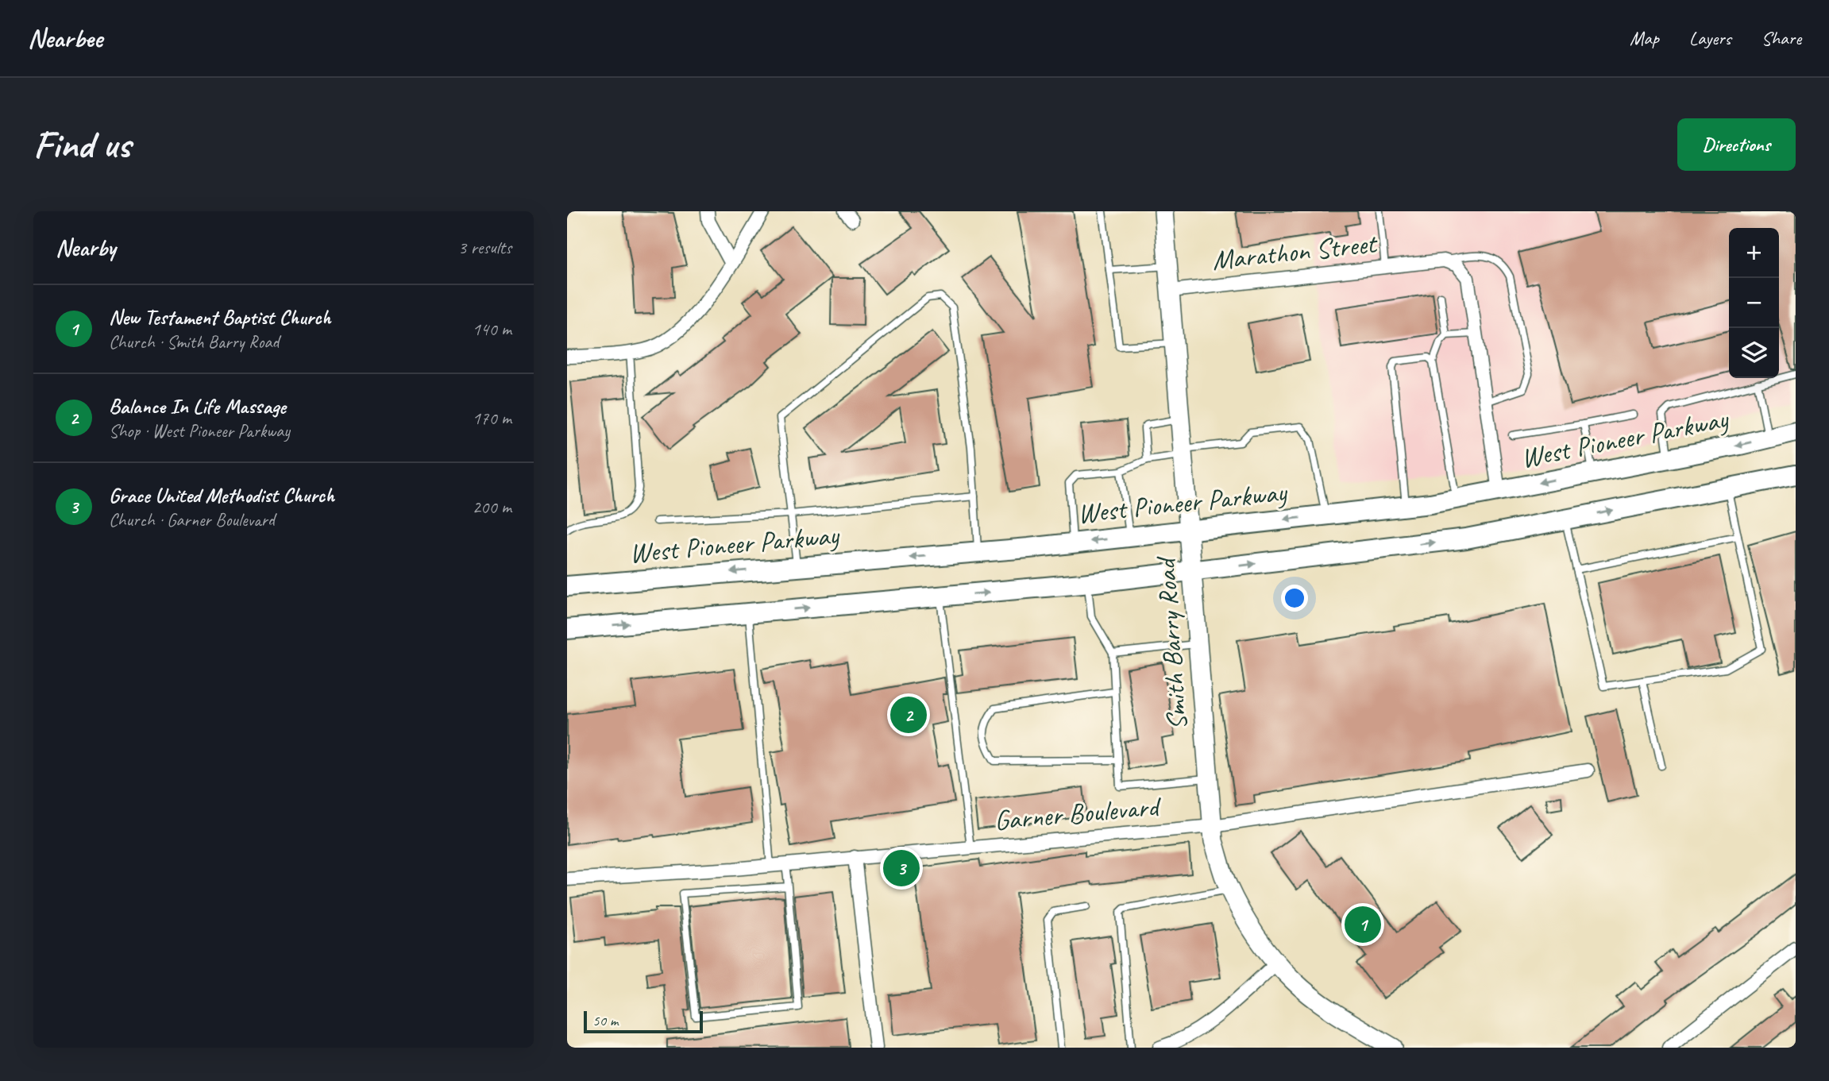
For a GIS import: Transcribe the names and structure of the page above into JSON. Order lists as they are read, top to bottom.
{
  "streets": {
    "main road": ["West Pioneer Parkway"],
    "street": ["Marathon Street", "Smith Barry Road", "Garner Boulevard"]
  },
  "crossings": [
    ["Marathon Street", "Smith Barry Road"],
    ["West Pioneer Parkway", "Smith Barry Road"],
    ["Smith Barry Road", "Garner Boulevard"]
  ],
  "scale_bar": "50 m",
  "page": {
    "header": "Nearbee",
    "nav": ["Map", "Layers", "Share"],
    "buttons": "Directions",
    "title": "Find us",
    "heading": ["Nearby", "3 results"],
    "map_buttons": ["+", "−"],
    "list": [
      {
        "mark": "1",
        "name": "New Testament Baptist Church",
        "note": "Church · Smith Barry Road",
        "value": "140 m"
      },
      {
        "mark": "2",
        "name": "Balance In Life Massage",
        "note": "Shop · West Pioneer Parkway",
        "value": "170 m"
      },
      {
        "mark": "3",
        "name": "Grace United Methodist Church",
        "note": "Church · Garner Boulevard",
        "value": "200 m"
      }
    ],
    "pins": ["2", "3", "1"],
    "scale": "50 m"
  }
}
